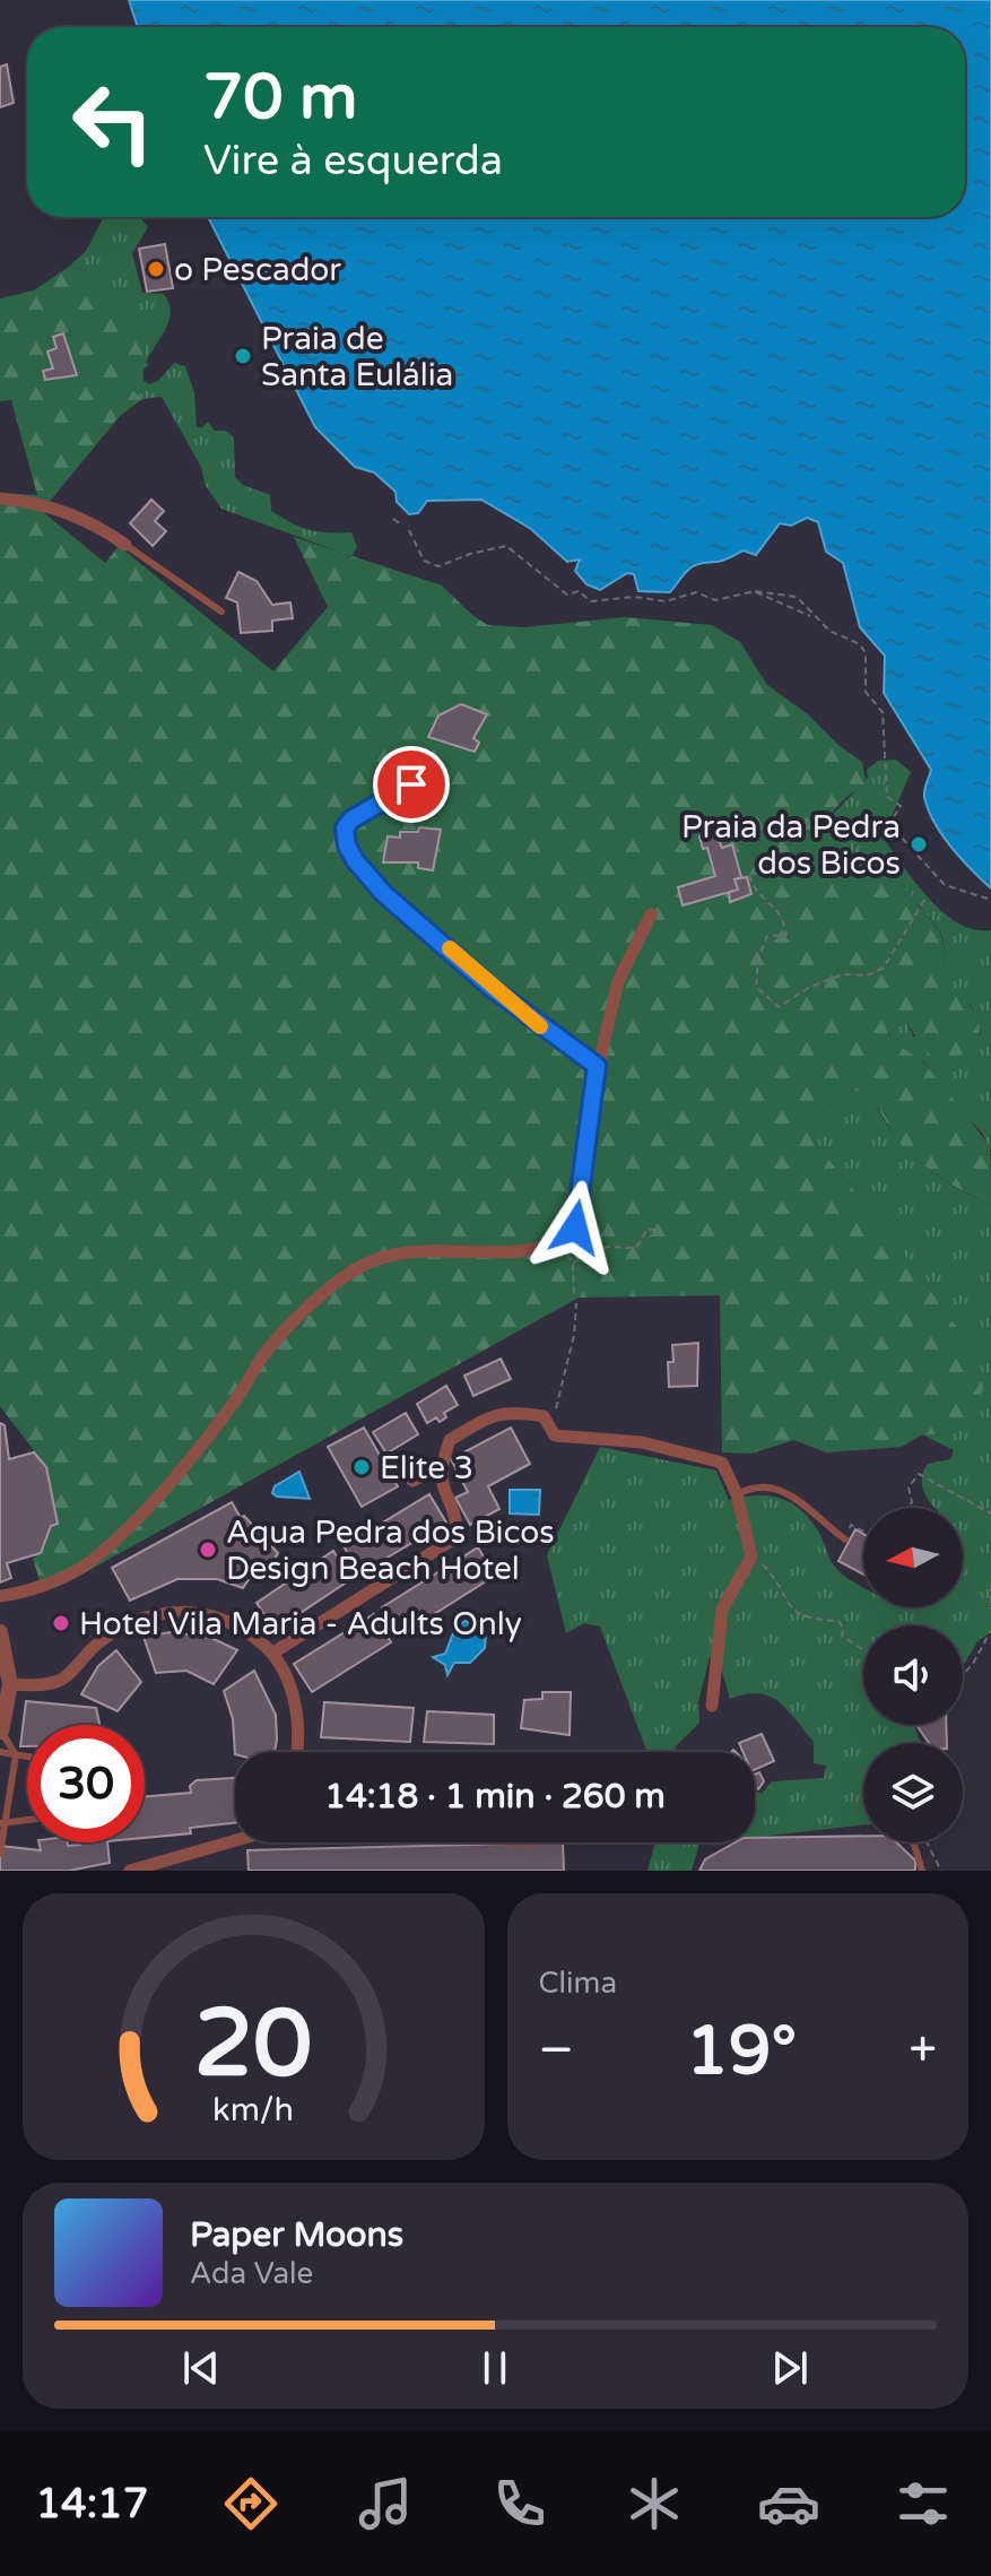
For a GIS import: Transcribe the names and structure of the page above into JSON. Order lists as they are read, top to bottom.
{
  "places": [
    "o Pescador",
    "Praia de Santa Eulália",
    "Praia da Pedra dos Bicos",
    "Elite 3",
    "Aqua Pedra dos Bicos Design Beach Hotel",
    "Hotel Vila Maria - Adults Only"
  ],
  "north": "left",
  "page": {
    "turn": ["70 m", "Vire à esquerda"],
    "limit": "30",
    "trip": "14:18 · 1 min · 260 m",
    "tile": "Clima",
    "heat": ["−", "19°", "+"],
    "song": ["Paper Moons", "Ada Vale"],
    "tabs": "14:17",
    "gauge": ["20", "km/h"]
  }
}
